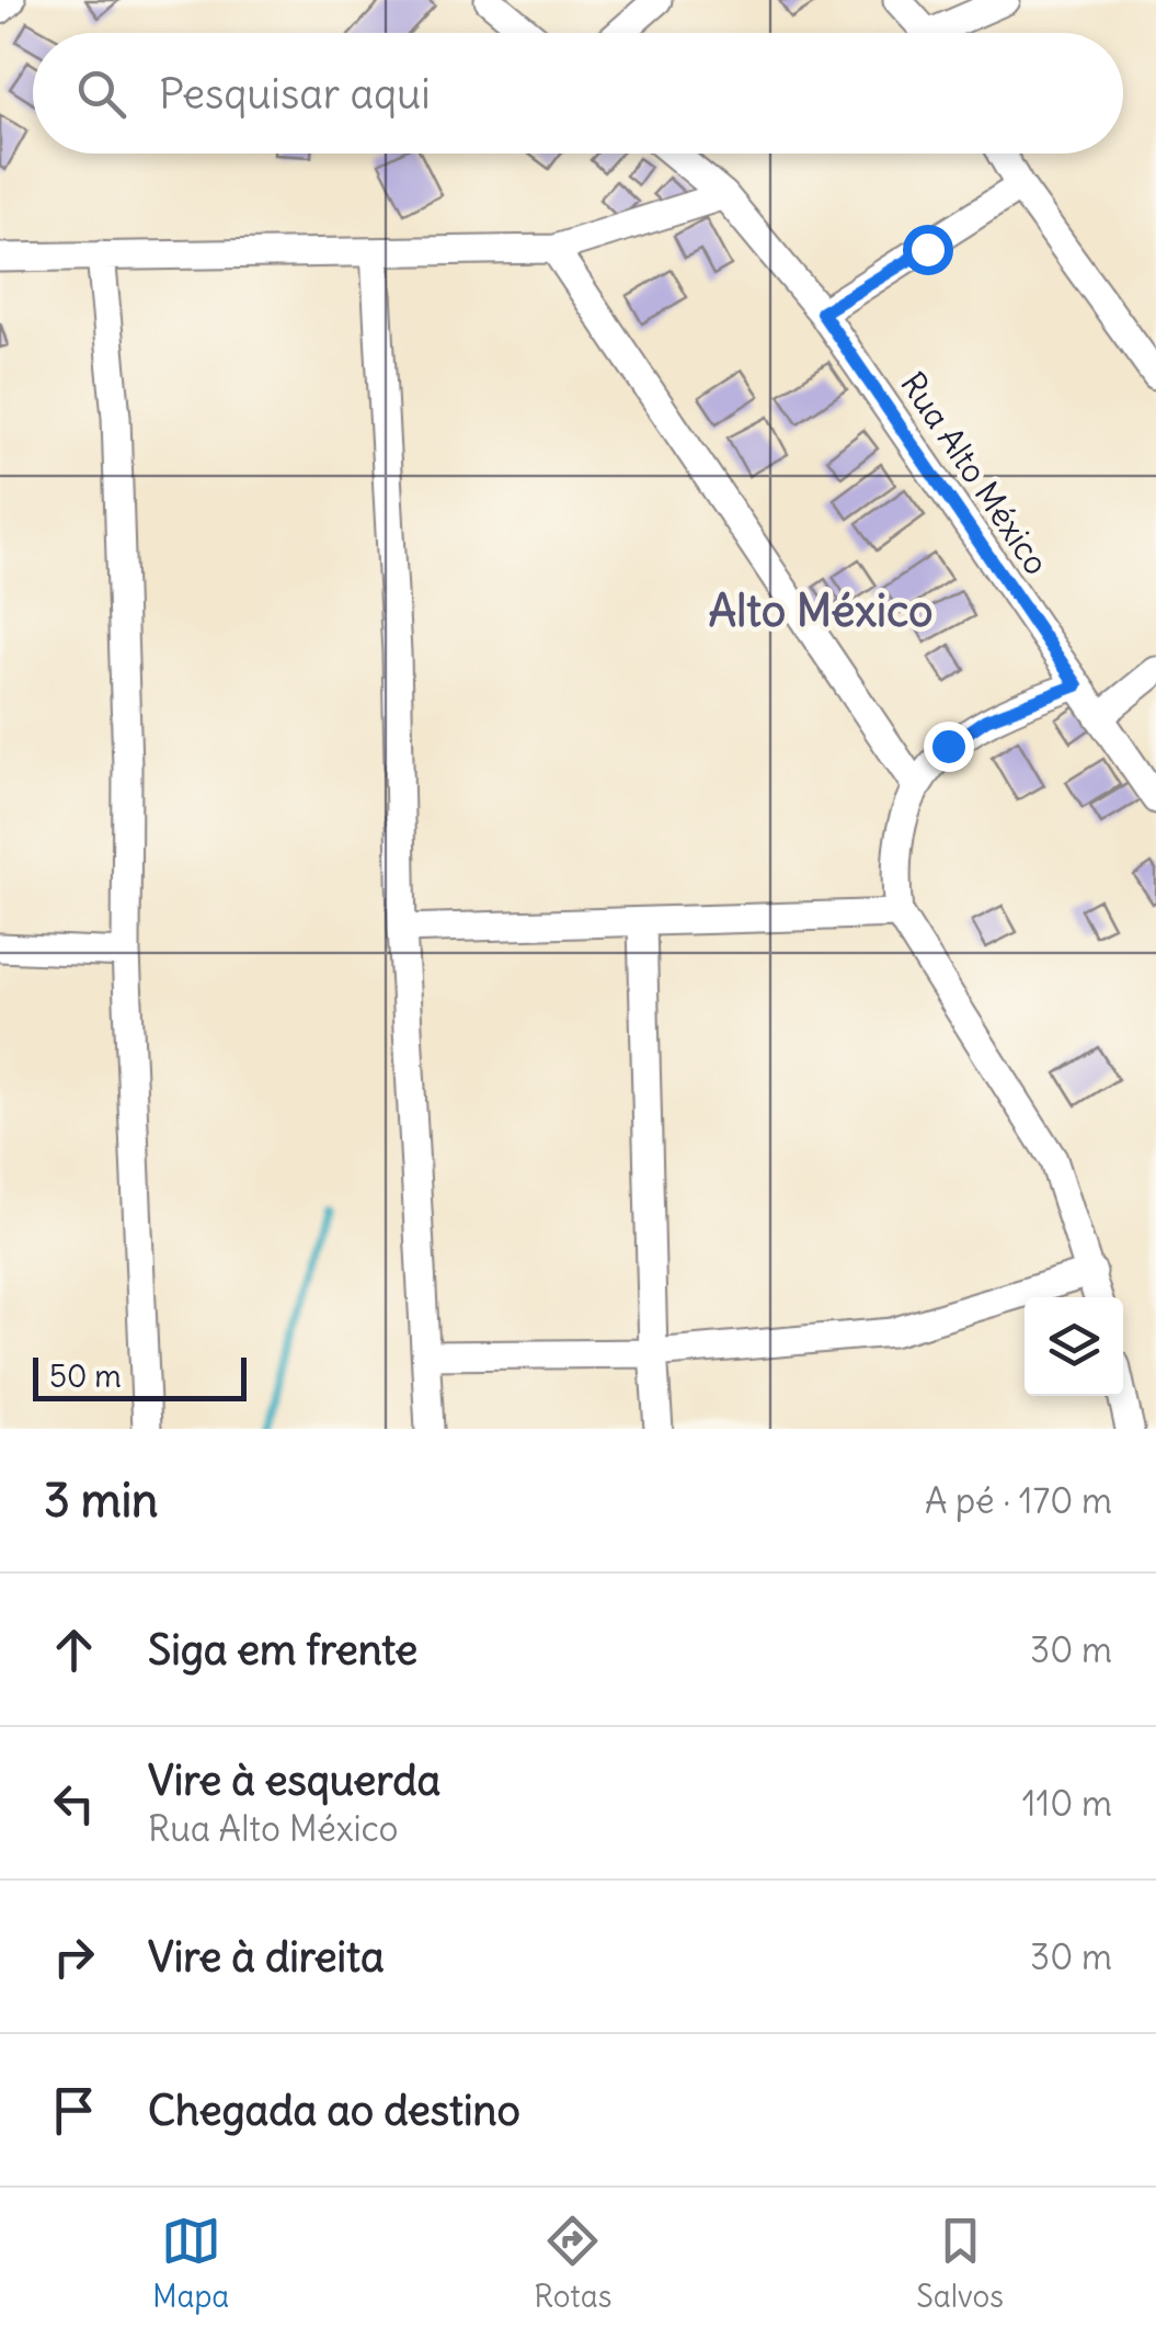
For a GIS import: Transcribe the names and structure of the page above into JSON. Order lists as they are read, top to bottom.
{
  "streets": {
    "street": ["Rua Alto México"]
  },
  "districts": ["Alto México"],
  "scale_bar": "50 m",
  "page": {
    "search": "Pesquisar aqui",
    "scale": "50 m",
    "heading": ["3 min", "A pé · 170 m"],
    "list": [
      ["Siga em frente", "30 m"],
      ["Vire à esquerda", "Rua Alto México", "110 m"],
      ["Vire à direita", "30 m"],
      "Chegada ao destino"
    ],
    "nav": ["Mapa", "Rotas", "Salvos"]
  }
}
